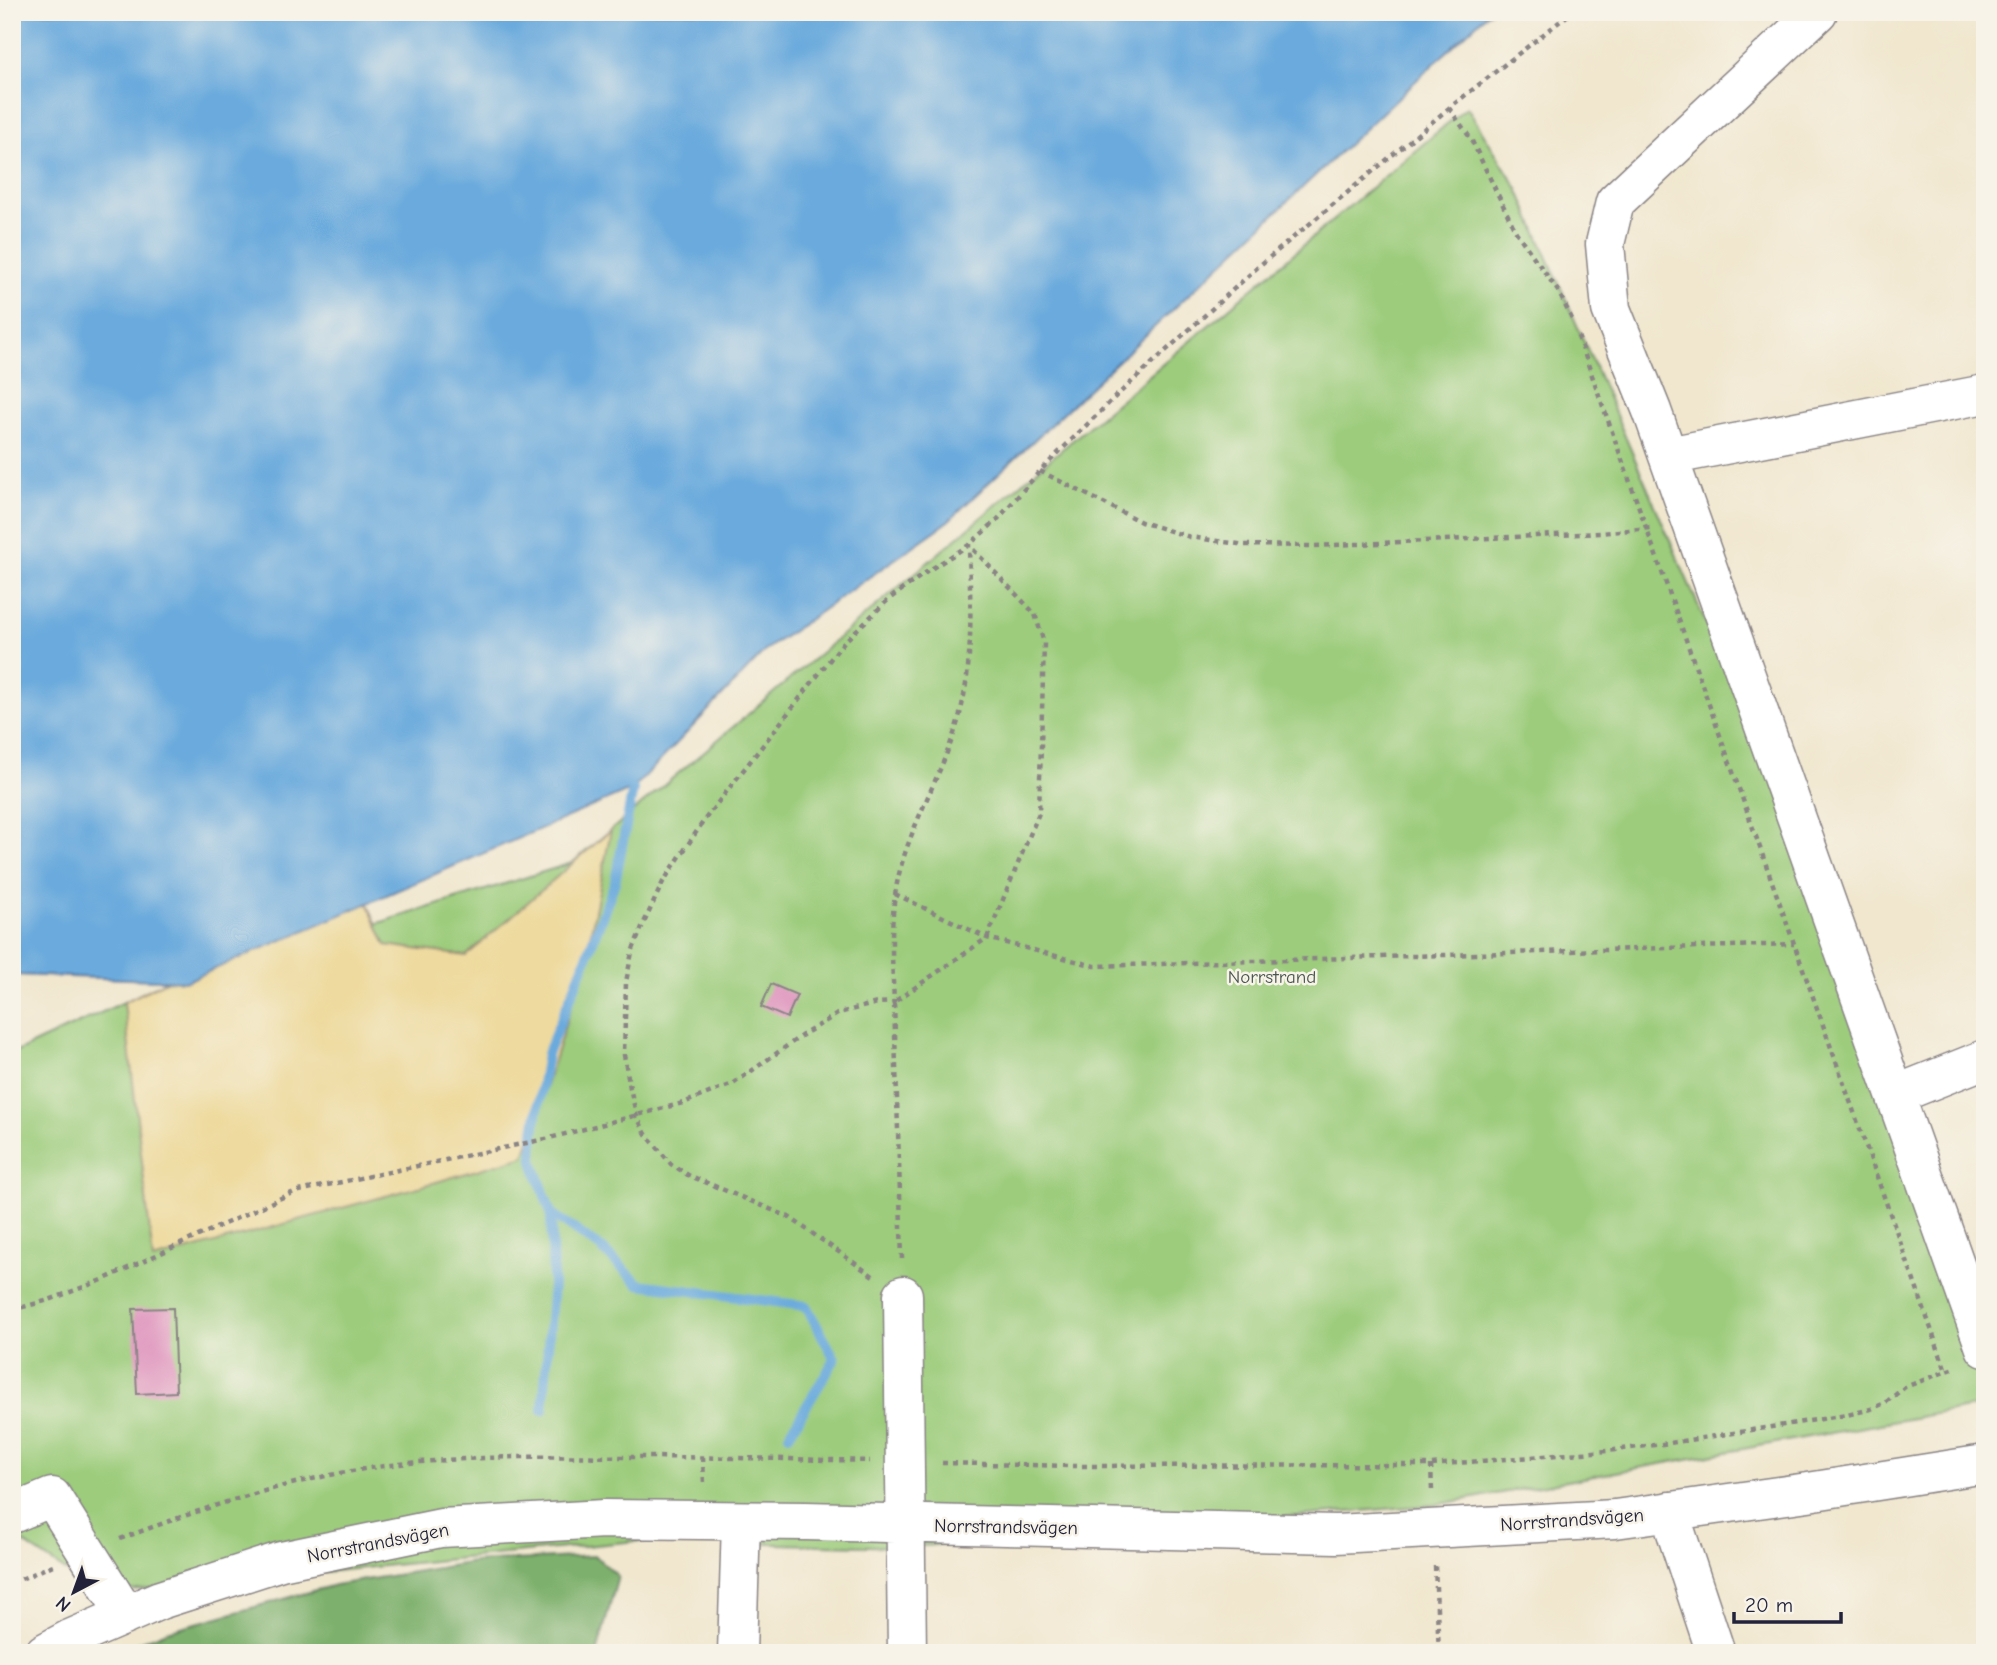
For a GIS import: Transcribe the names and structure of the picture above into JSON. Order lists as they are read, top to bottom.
{
  "streets": {
    "street": ["Norrstrandsvägen"]
  },
  "parks": ["Norrstrand"],
  "scale_bar": "20 m",
  "north": "bottom left"
}
